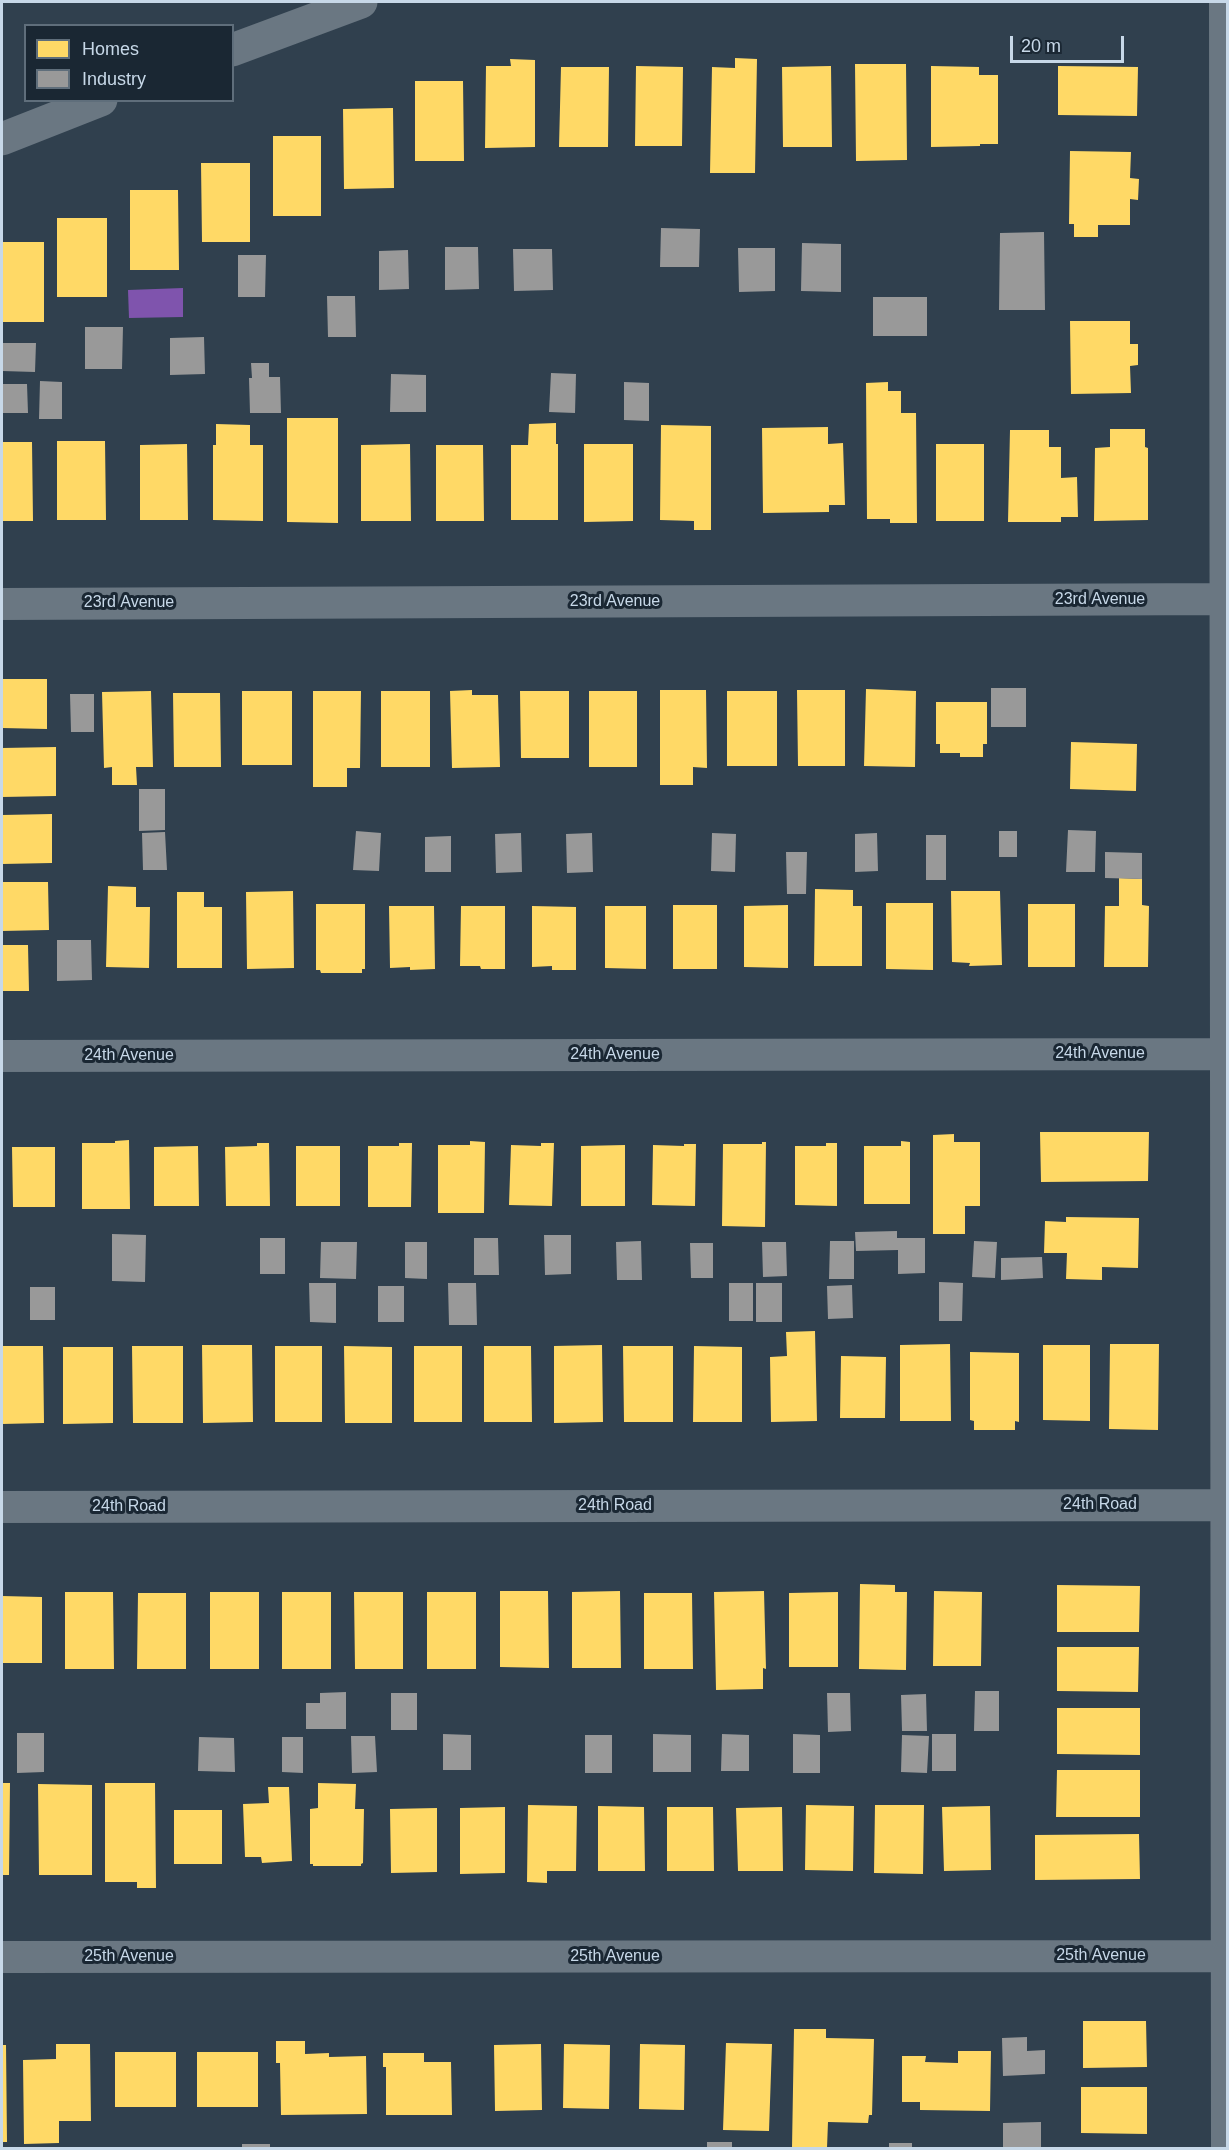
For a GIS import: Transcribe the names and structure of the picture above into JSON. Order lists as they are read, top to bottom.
{
  "streets": {
    "street": [
      "23rd Avenue",
      "24th Avenue",
      "24th Road",
      "25th Avenue"
    ]
  },
  "legend": ["Homes", "Industry"],
  "scale_bar": "20 m"
}
